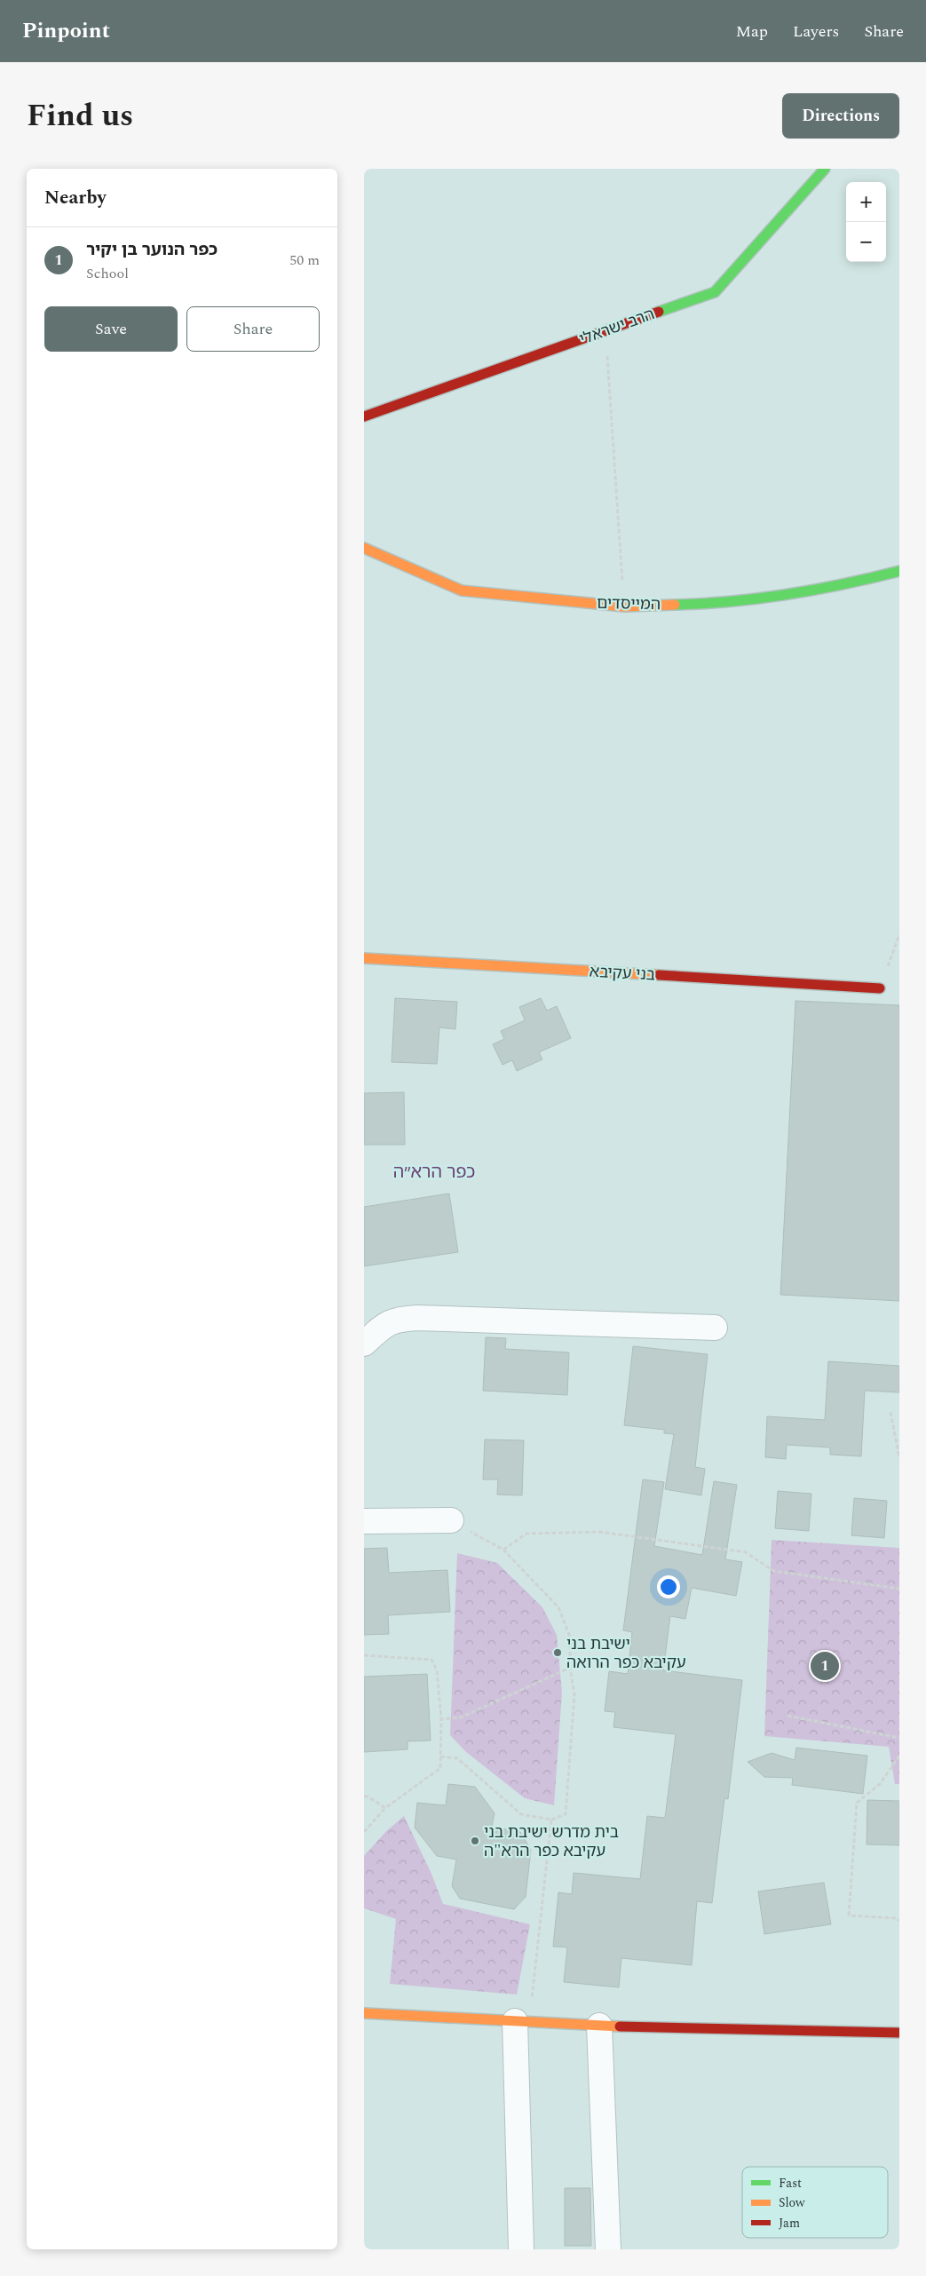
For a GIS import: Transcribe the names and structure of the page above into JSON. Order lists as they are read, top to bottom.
{
  "streets": {
    "street": ["הרב ישראלי", "המייסדים", "בני עקיבא"]
  },
  "districts": ["כפר הרא״ה"],
  "places": ["ישיבת בני עקיבא כפר הרואה", "בית מדרש ישיבת בני עקיבא כפר הרא\"ה"],
  "legend": ["Fast", "Slow", "Jam"],
  "page": {
    "header": "Pinpoint",
    "nav": ["Map", "Layers", "Share"],
    "title": "Find us",
    "buttons": [
      "Directions",
      ["Save", "Share"]
    ],
    "heading": "Nearby",
    "map_buttons": ["+", "−"],
    "list": [
      {
        "mark": "1",
        "name": "כפר הנוער בן יקיר",
        "note": "School",
        "value": "50 m"
      }
    ],
    "pins": "1"
  }
}
